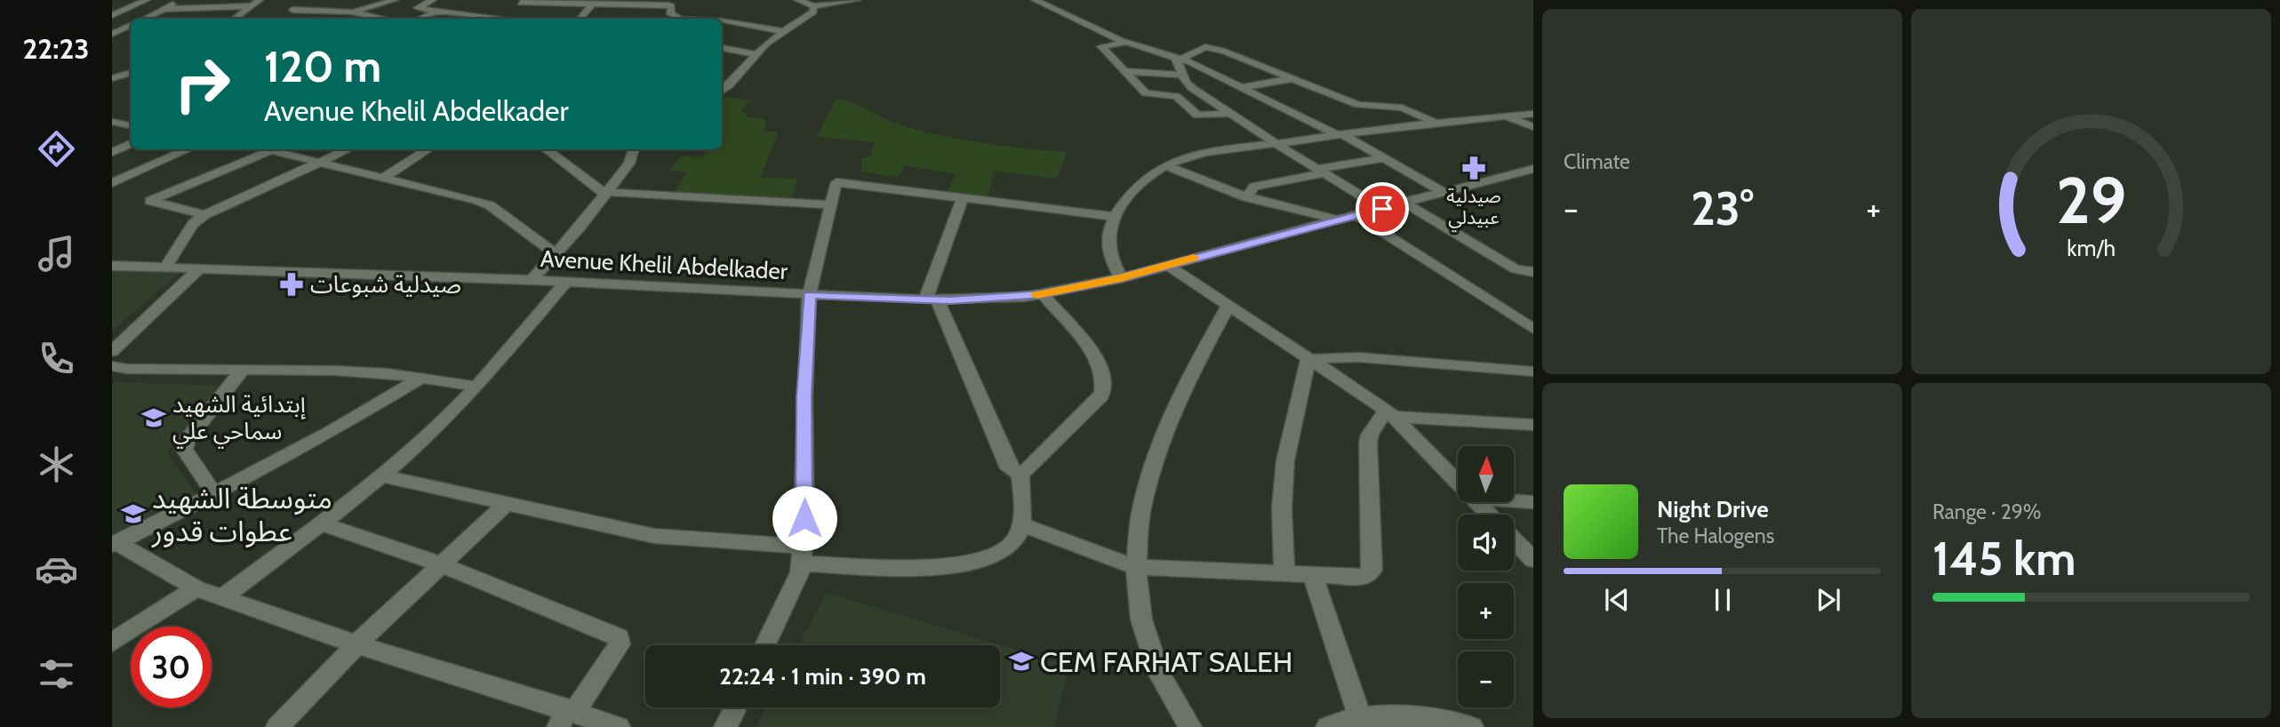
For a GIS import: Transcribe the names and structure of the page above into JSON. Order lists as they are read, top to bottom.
{
  "streets": {
    "street": ["Avenue Khelil Abdelkader"]
  },
  "places": {
    "pharmacy": ["صيدلية عبيدلي", "صيدلية شبوعات"],
    "school or university": ["إبتدائية الشهيد سماحي علي", "متوسطة الشهيد عطوات قدور", "CEM FARHAT SALEH"]
  },
  "north": "top",
  "page": {
    "tabs": "22:23",
    "tile": [
      "Climate",
      ["Range · 29%", "145 km"]
    ],
    "turn": ["120 m", "Avenue Khelil Abdelkader"],
    "heat": ["−", "23°", "+"],
    "map_buttons": ["+", "−"],
    "song": ["Night Drive", "The Halogens"],
    "limit": "30",
    "trip": "22:24 · 1 min · 390 m",
    "gauge": ["29", "km/h"]
  }
}
